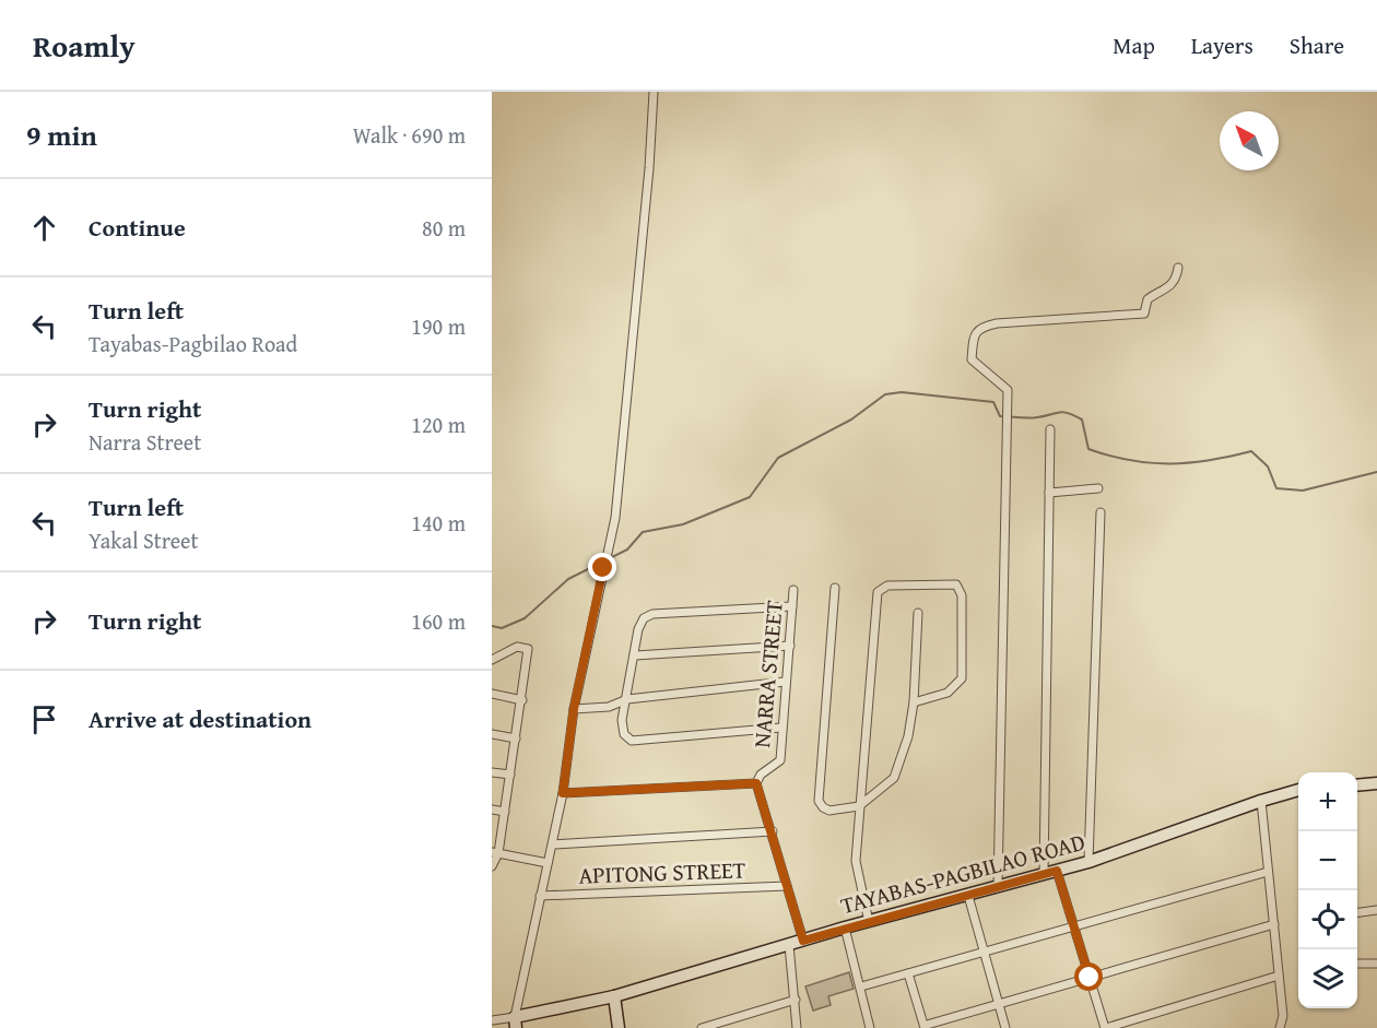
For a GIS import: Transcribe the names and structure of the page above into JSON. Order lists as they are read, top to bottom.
{
  "streets": {
    "main road": ["TAYABAS-PAGBILAO ROAD"],
    "street": ["NARRA STREET", "APITONG STREET"]
  },
  "north": "top left",
  "page": {
    "header": "Roamly",
    "nav": ["Map", "Layers", "Share"],
    "heading": ["9 min", "Walk · 690 m"],
    "list": [
      ["Continue", "80 m"],
      ["Turn left", "Tayabas-Pagbilao Road", "190 m"],
      ["Turn right", "Narra Street", "120 m"],
      ["Turn left", "Yakal Street", "140 m"],
      ["Turn right", "160 m"],
      "Arrive at destination"
    ],
    "map_buttons": ["+", "−"]
  }
}
